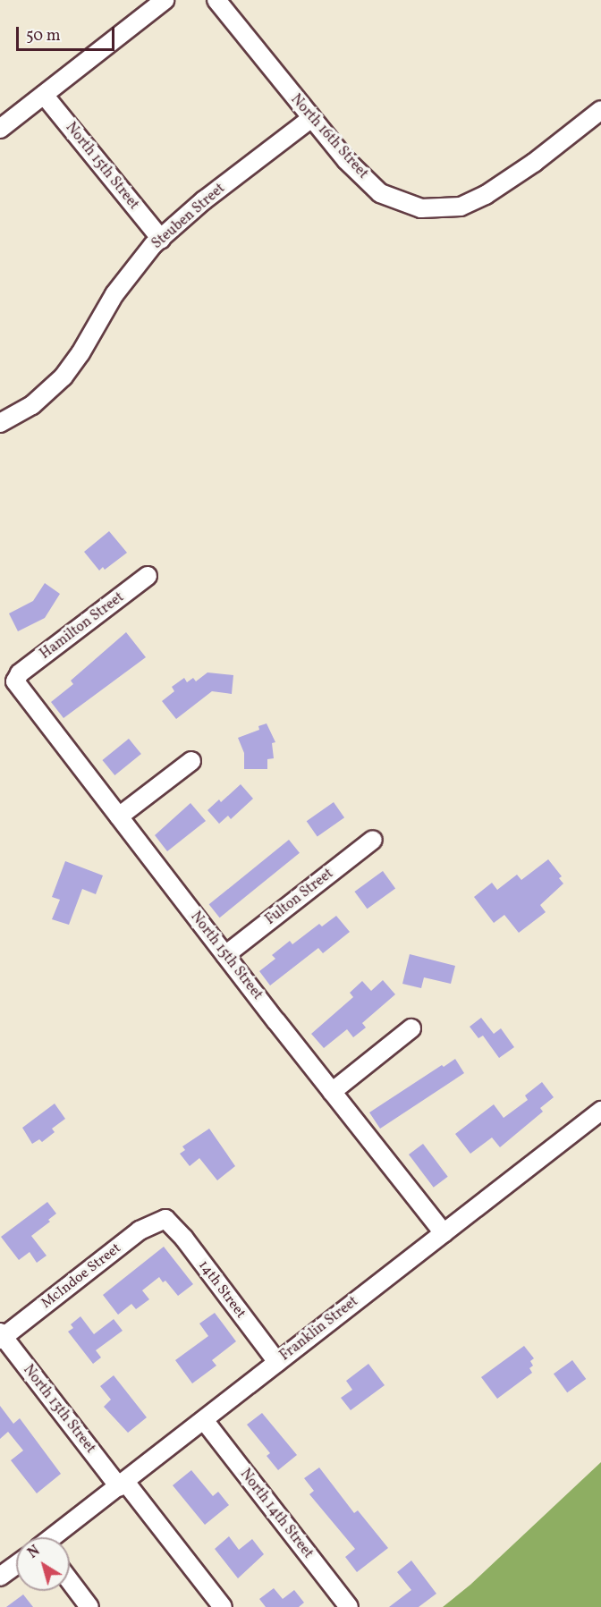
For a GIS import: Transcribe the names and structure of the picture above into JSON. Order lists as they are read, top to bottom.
{
  "streets": {
    "street": [
      "North 16th Street",
      "North 15th Street",
      "Steuben Street",
      "Hamilton Street",
      "Fulton Street",
      "McIndoe Street",
      "14th Street",
      "Franklin Street",
      "North 13th Street",
      "North 14th Street"
    ]
  },
  "crossings": [
    ["North 16th Street", "Steuben Street"],
    ["North 15th Street", "Steuben Street"],
    ["North 15th Street", "Hamilton Street"],
    ["North 15th Street", "Fulton Street"],
    ["North 15th Street", "Franklin Street"],
    ["McIndoe Street", "14th Street"],
    ["McIndoe Street", "North 13th Street"],
    ["14th Street", "Franklin Street"],
    ["Franklin Street", "North 13th Street"],
    ["Franklin Street", "North 14th Street"]
  ],
  "scale_bar": "50 m",
  "north": "top left"
}
